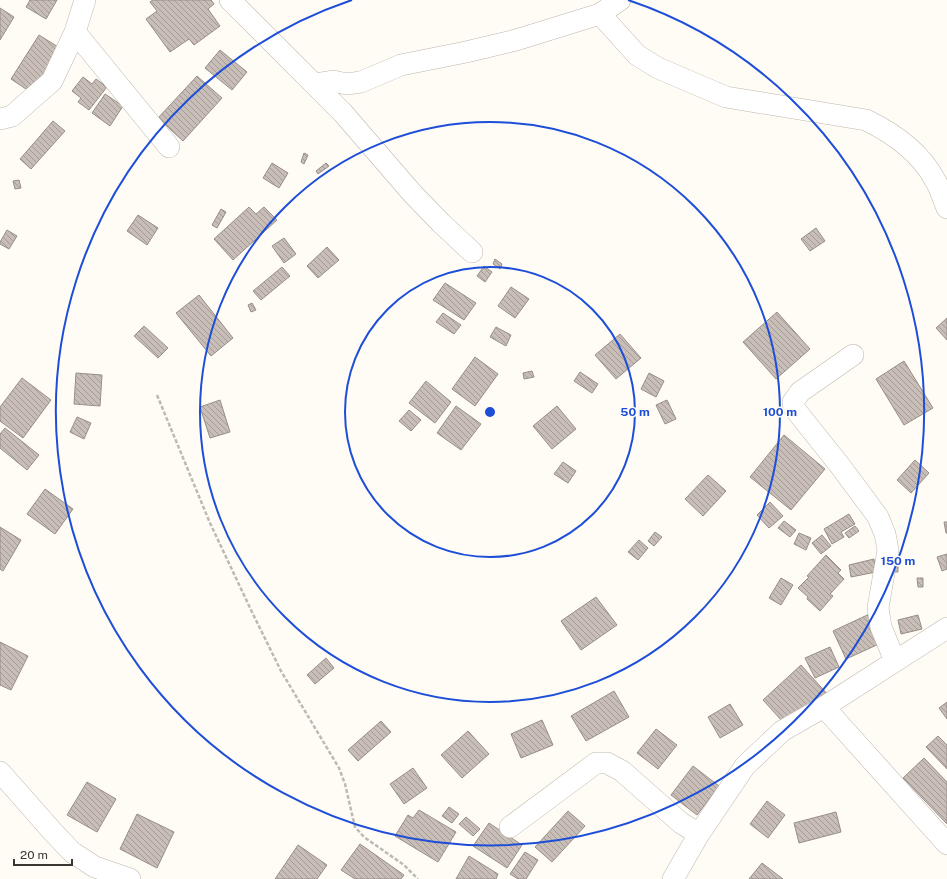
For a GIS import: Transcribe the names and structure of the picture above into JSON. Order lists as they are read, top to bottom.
{
  "scale_bar": "20 m",
  "rings": ["50 m", "100 m", "150 m"]
}
